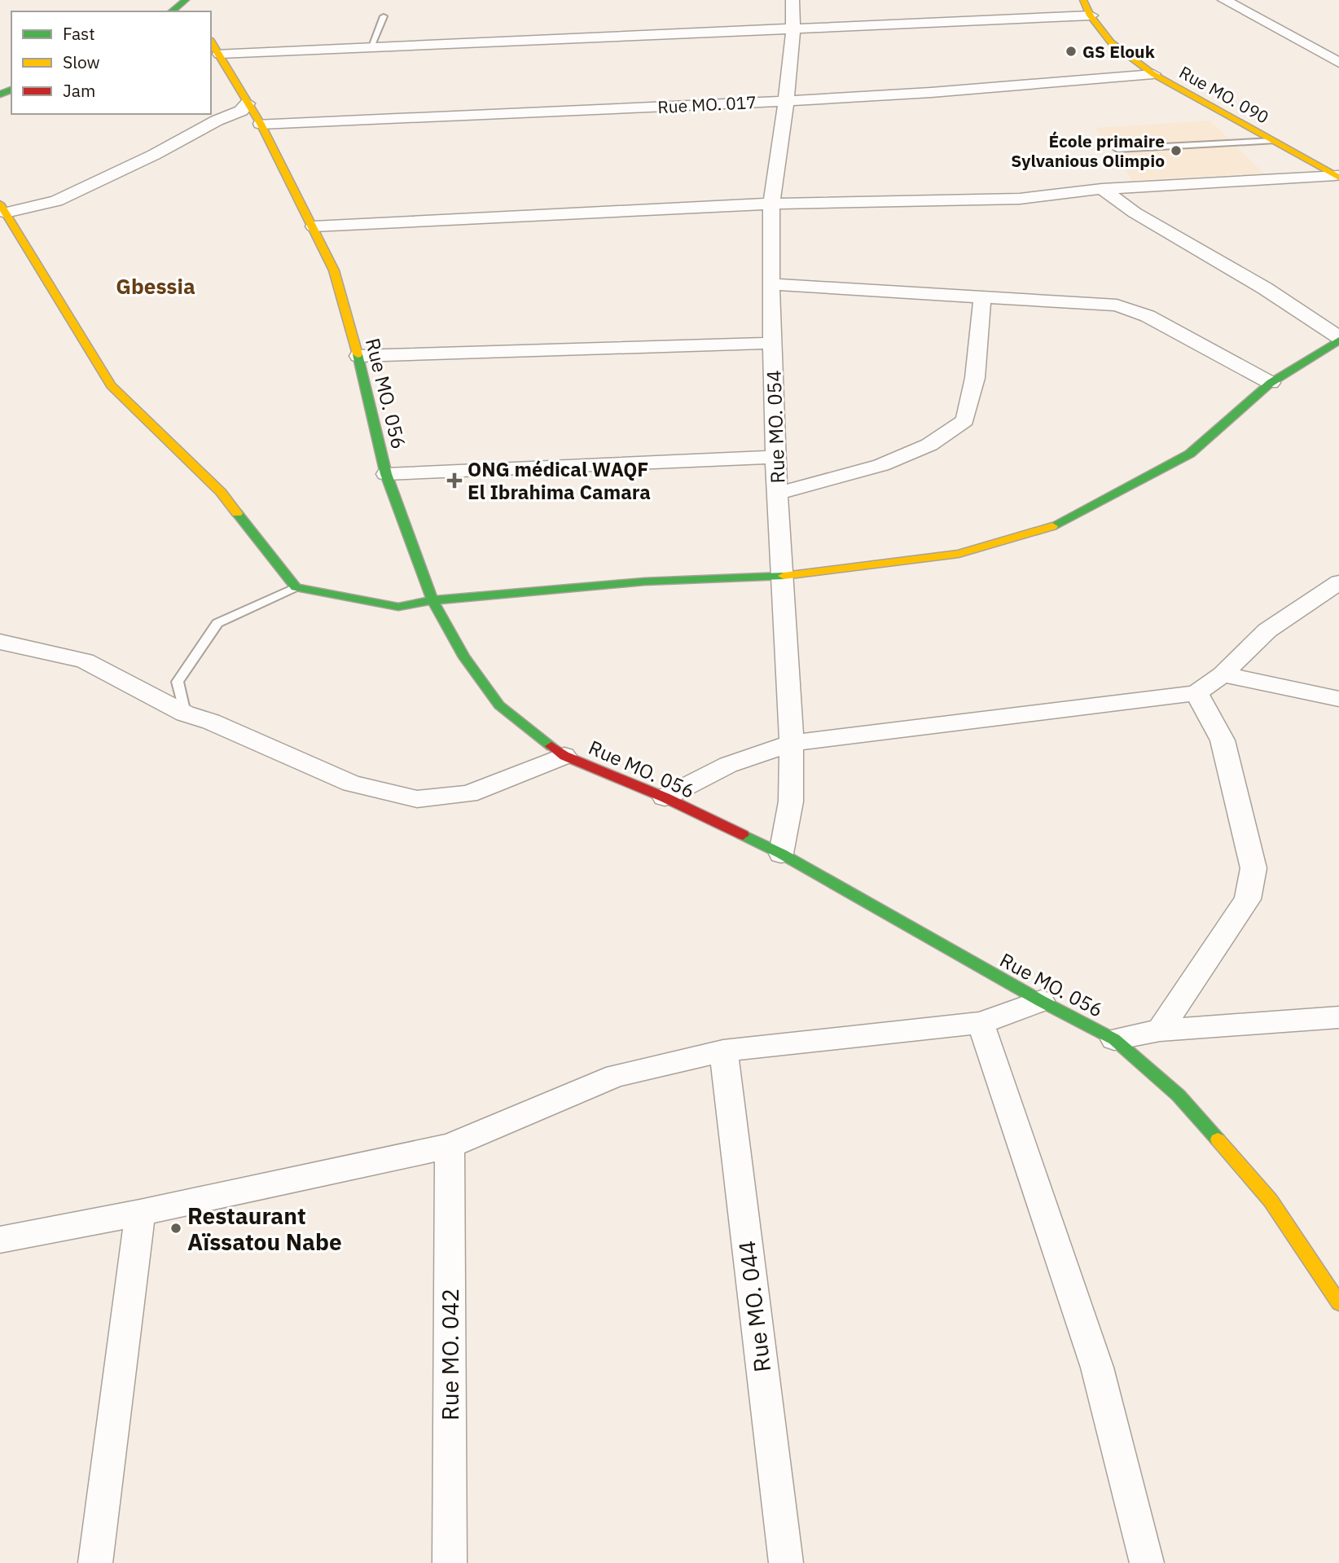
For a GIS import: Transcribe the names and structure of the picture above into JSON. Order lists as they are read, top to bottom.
{
  "streets": {
    "street": [
      "Rue MO. 090",
      "Rue MO. 017",
      "Rue MO. 056",
      "Rue MO. 054",
      "Rue MO. 044",
      "Rue MO. 042"
    ]
  },
  "crossings": [
    ["Rue MO. 090", "Rue MO. 017"],
    ["Rue MO. 017", "Rue MO. 056"],
    ["Rue MO. 017", "Rue MO. 054"],
    ["Rue MO. 056", "Rue MO. 054"]
  ],
  "districts": ["Gbessia"],
  "places": {
    "other": ["GS Elouk", "École primaire Sylvanious Olimpio", "Restaurant Aïssatou Nabe"],
    "health": ["ONG médical WAQF El Ibrahima Camara"]
  },
  "legend": ["Fast", "Slow", "Jam"]
}
